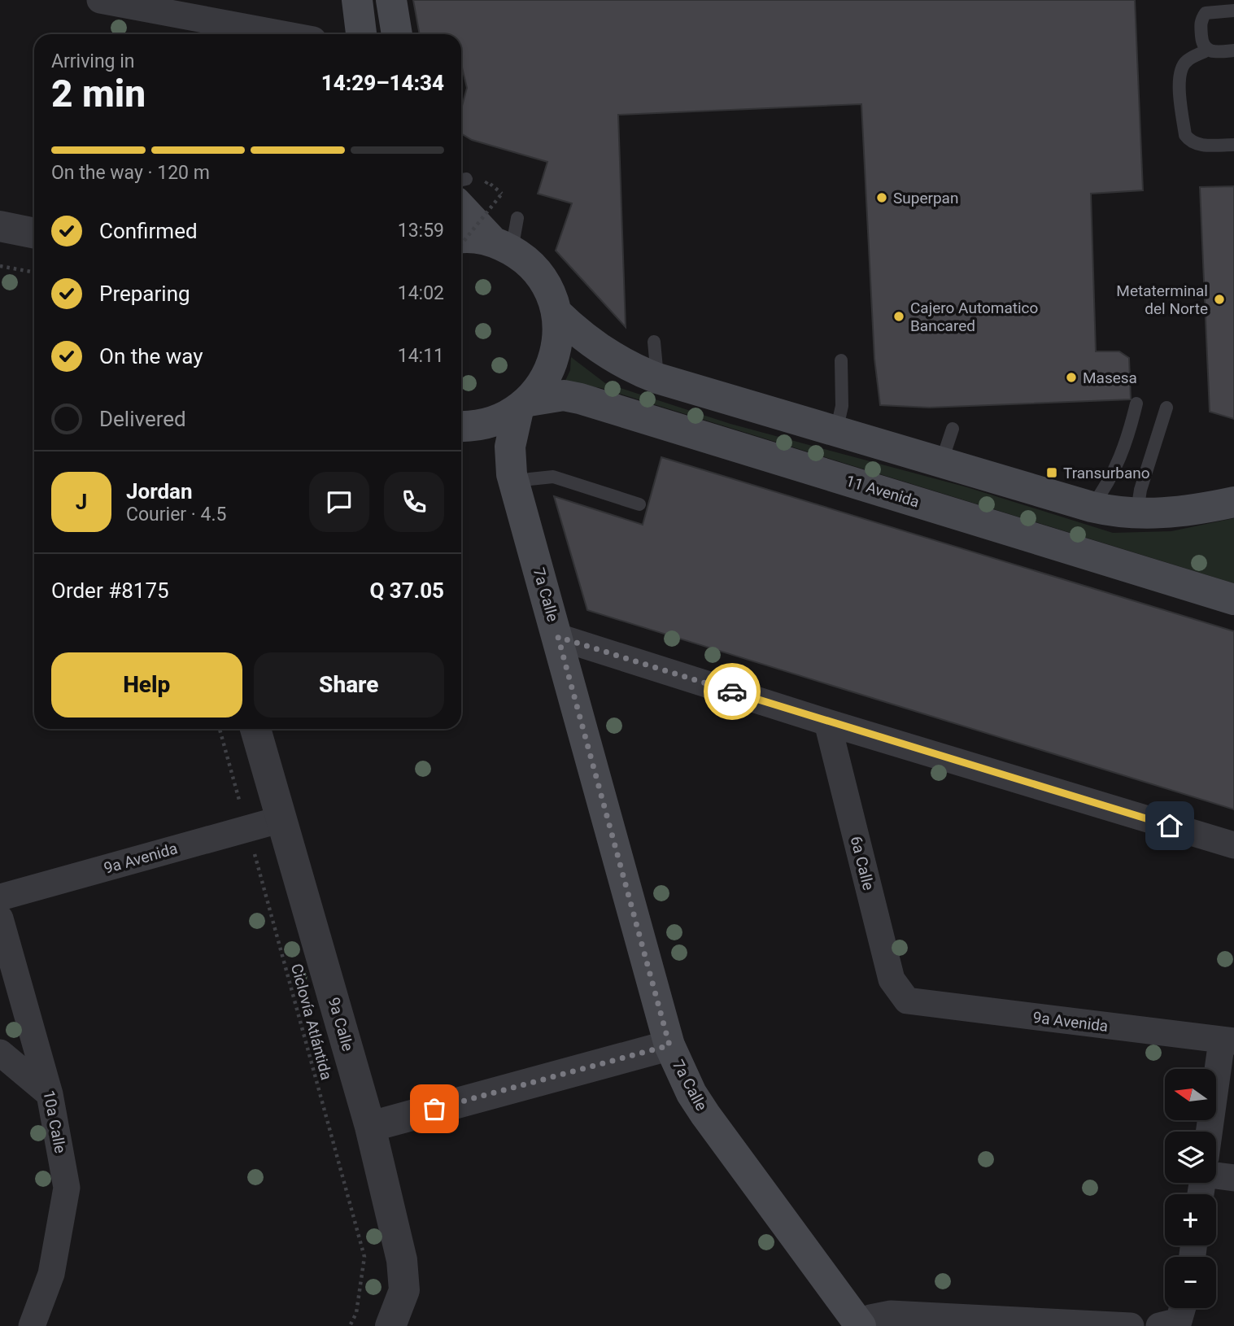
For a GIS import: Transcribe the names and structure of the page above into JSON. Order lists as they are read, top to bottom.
{
  "streets": {
    "main road": ["11 Avenida", "7a Calle"],
    "street": [
      "9a Avenida",
      "6a Calle",
      "9a Calle",
      "10a Calle"
    ],
    "path": ["Ciclovía Atlántida"]
  },
  "crossings": [
    ["11 Avenida", "7a Calle"],
    ["9a Avenida", "6a Calle"],
    ["9a Avenida", "Ciclovía Atlántida"],
    ["9a Avenida", "9a Calle"]
  ],
  "places": {
    "other": [
      "Superpan",
      "Metaterminal del Norte",
      "Cajero Automatico Bancared",
      "Masesa"
    ],
    "transit": ["Transurbano"]
  },
  "north": "left",
  "page": {
    "heading": ["2 min", "Arriving in", "14:29–14:34"],
    "panel": [
      "Jordan",
      "Courier · 4.5",
      "Order #8175",
      "Q 37.05"
    ],
    "bar": "On the way · 120 m",
    "list": [
      ["Confirmed", "13:59"],
      ["Preparing", "14:02"],
      ["On the way", "14:11"],
      "Delivered"
    ],
    "round": "J",
    "buttons": ["Help", "Share"],
    "map_buttons": ["+", "−"]
  }
}
